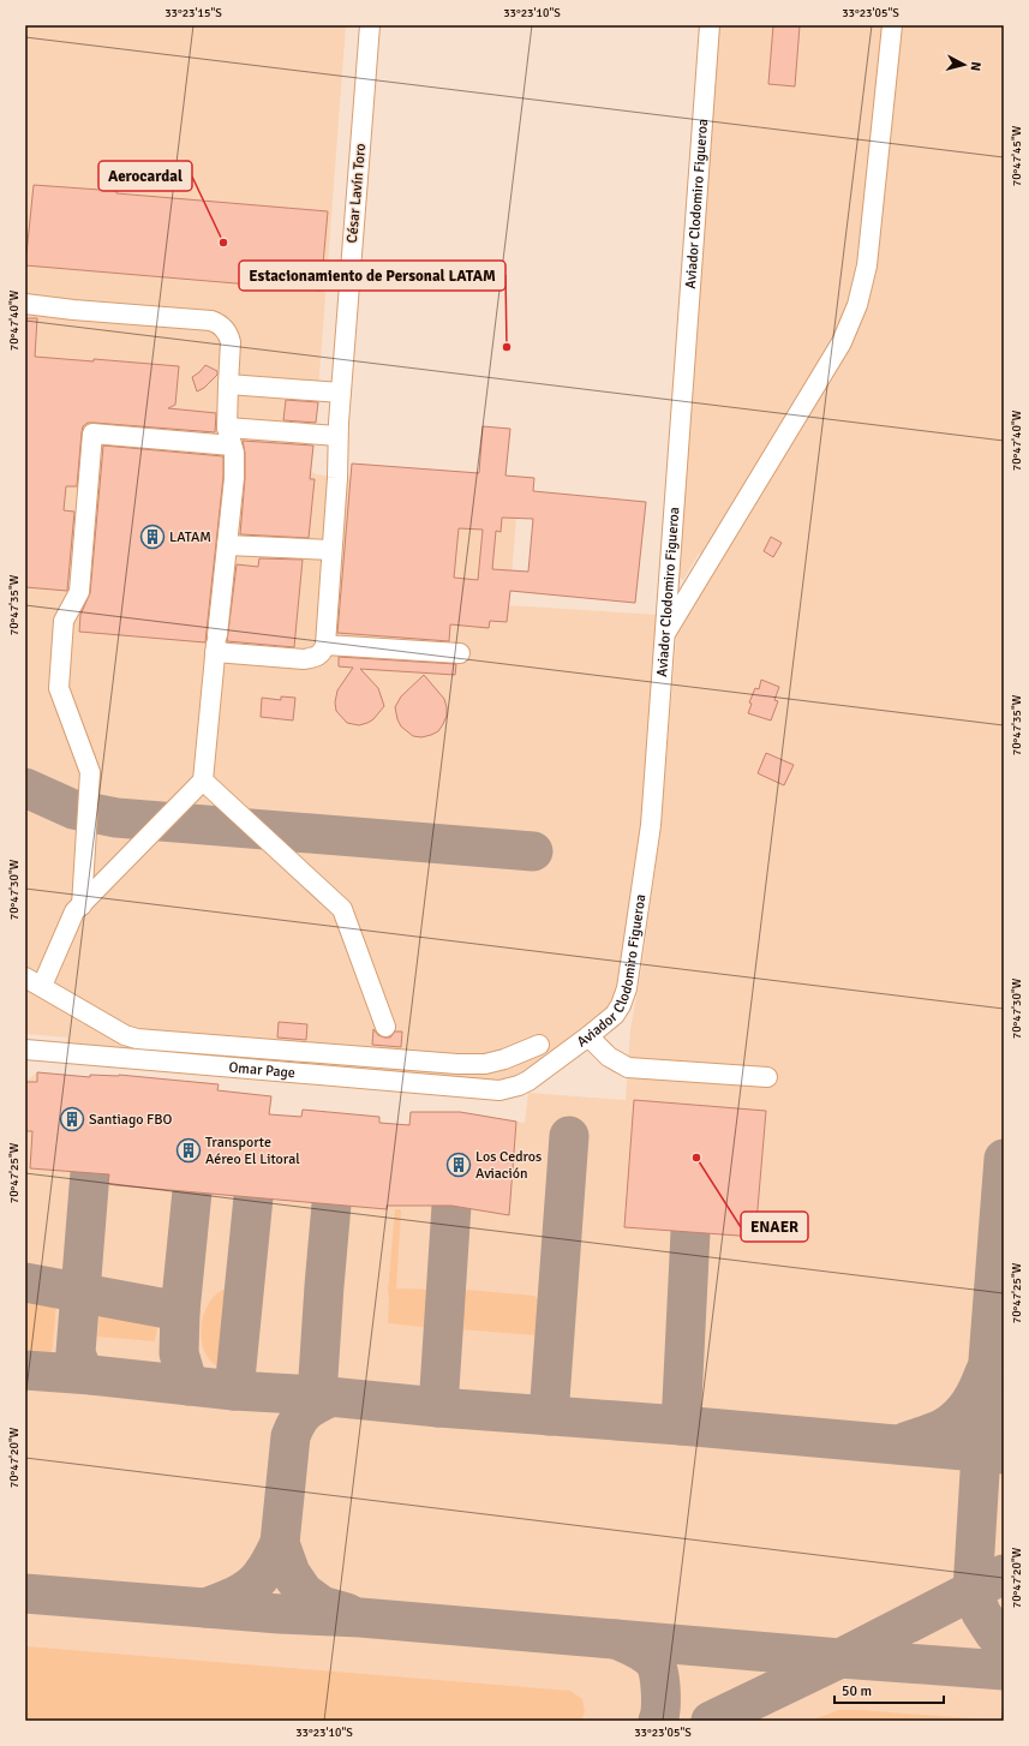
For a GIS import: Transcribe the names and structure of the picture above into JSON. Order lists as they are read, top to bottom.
{
  "streets": {
    "street": ["César Lavín Toro", "Aviador Clodomiro Figueroa", "Omar Page"]
  },
  "crossings": [
    ["Aviador Clodomiro Figueroa", "Omar Page"]
  ],
  "places": {
    "other": ["Aerocardal", "Estacionamiento de Personal LATAM", "ENAER"],
    "building": [
      "LATAM",
      "Santiago FBO",
      "Transporte Aéreo El Litoral",
      "Los Cedros Aviación"
    ]
  },
  "scale_bar": "50 m",
  "north": "right",
  "coordinates": [
    "33°23'15\"S",
    "33°23'10\"S",
    "33°23'05\"S",
    "70°47'45\"W",
    "70°47'40\"W",
    "70°47'35\"W",
    "70°47'30\"W",
    "70°47'25\"W",
    "70°47'20\"W"
  ]
}
